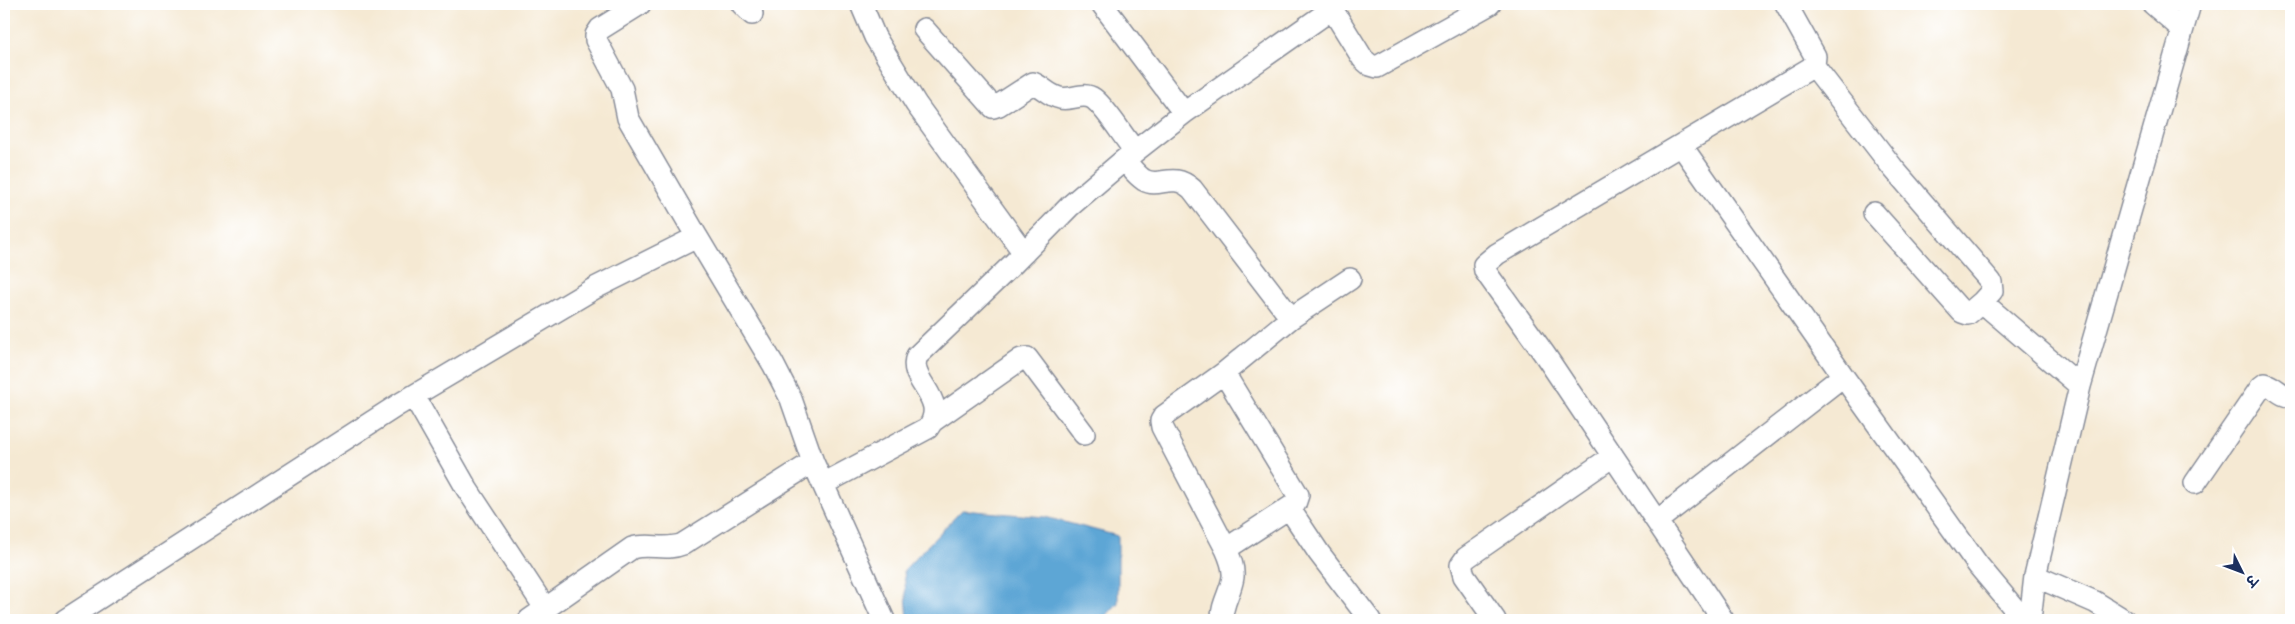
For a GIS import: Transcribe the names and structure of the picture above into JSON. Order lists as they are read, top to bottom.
{
  "north": "bottom right"
}
